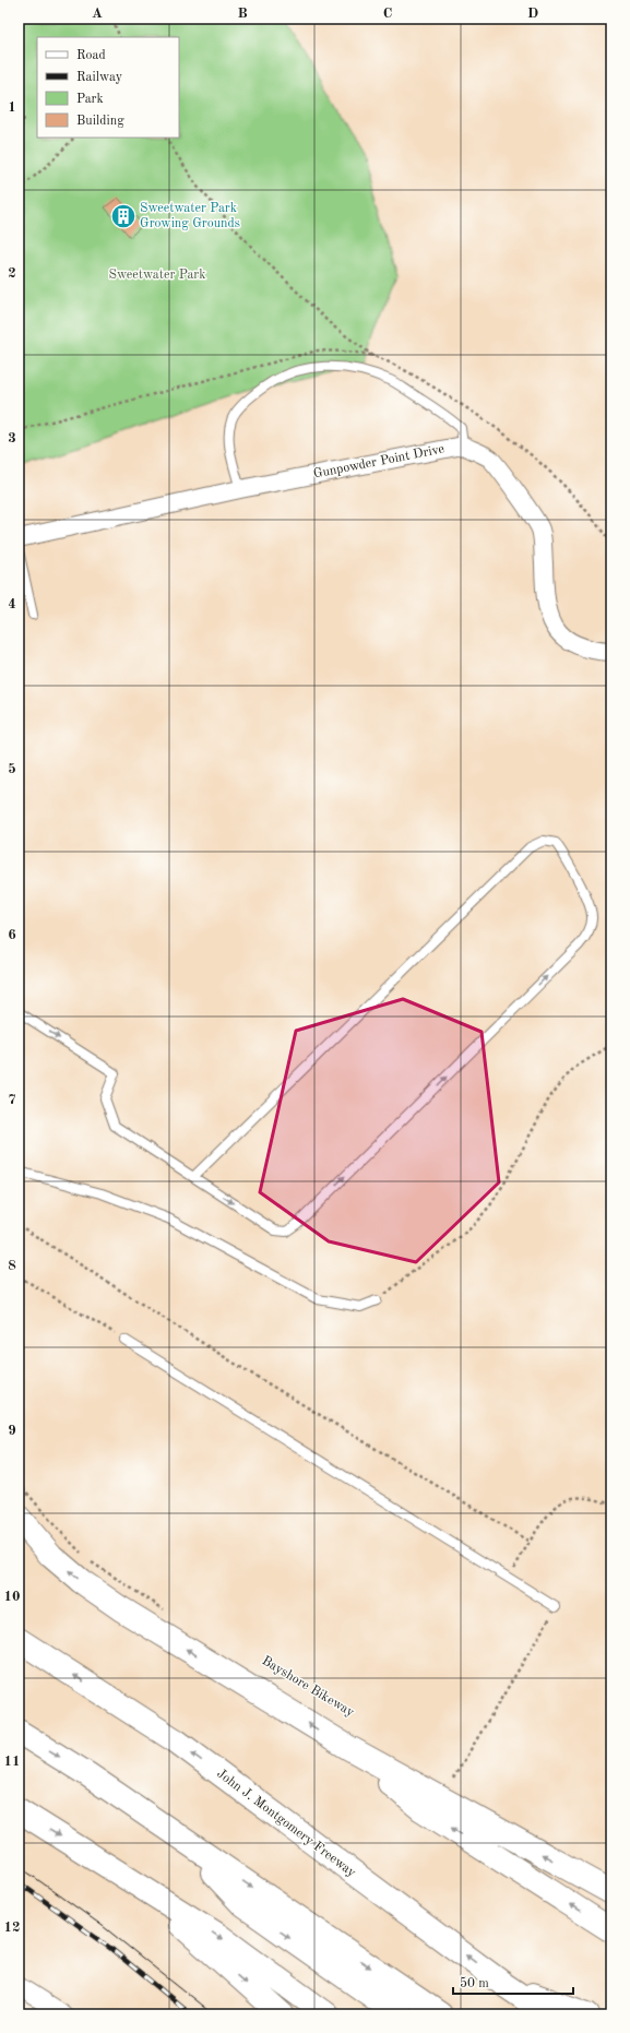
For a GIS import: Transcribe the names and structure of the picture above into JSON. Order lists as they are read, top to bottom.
{
  "streets": {
    "highway": ["John J. Montgomery Freeway"],
    "street": ["Gunpowder Point Drive"]
  },
  "parks": ["Sweetwater Park"],
  "places": {
    "building": ["Sweetwater Park Growing Grounds"]
  },
  "legend": [
    "Road",
    "Railway",
    "Park",
    "Building"
  ],
  "scale_bar": "50 m",
  "grid": {
    "columns": [
      "A",
      "B",
      "C",
      "D"
    ],
    "rows": [
      "1",
      "2",
      "3",
      "4",
      "5",
      "6",
      "7",
      "8",
      "9",
      "10",
      "11",
      "12"
    ]
  }
}
